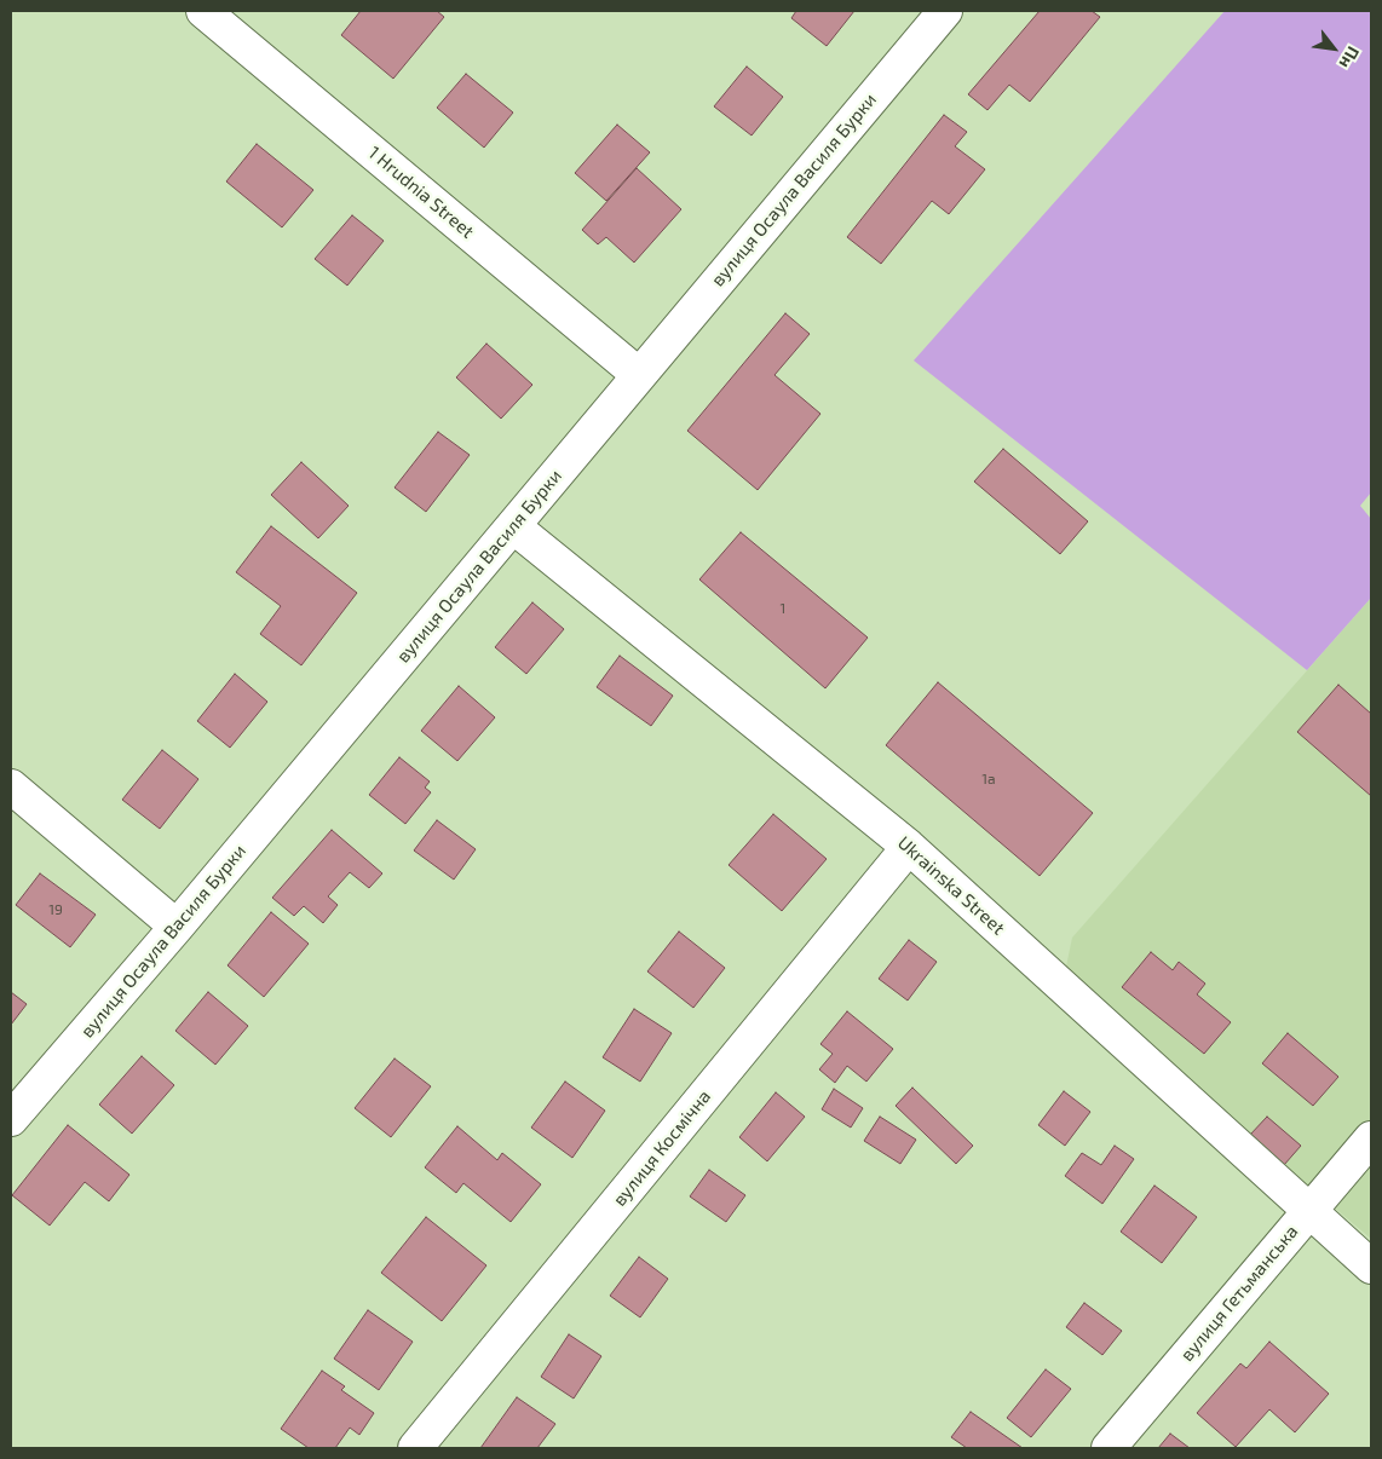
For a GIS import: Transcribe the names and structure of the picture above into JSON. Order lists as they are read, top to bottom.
{
  "streets": {
    "street": [
      "вулиця Осаула Василя Бурки",
      "1 Hrudnia Street",
      "Ukrainska Street",
      "вулиця Космічна",
      "вулиця Гетьманська"
    ]
  },
  "crossings": [
    ["вулиця Осаула Василя Бурки", "1 Hrudnia Street"],
    ["вулиця Осаула Василя Бурки", "Ukrainska Street"],
    ["Ukrainska Street", "вулиця Космічна"],
    ["Ukrainska Street", "вулиця Гетьманська"]
  ],
  "house_numbers": ["1", "1а", "19"],
  "north": "bottom right"
}
